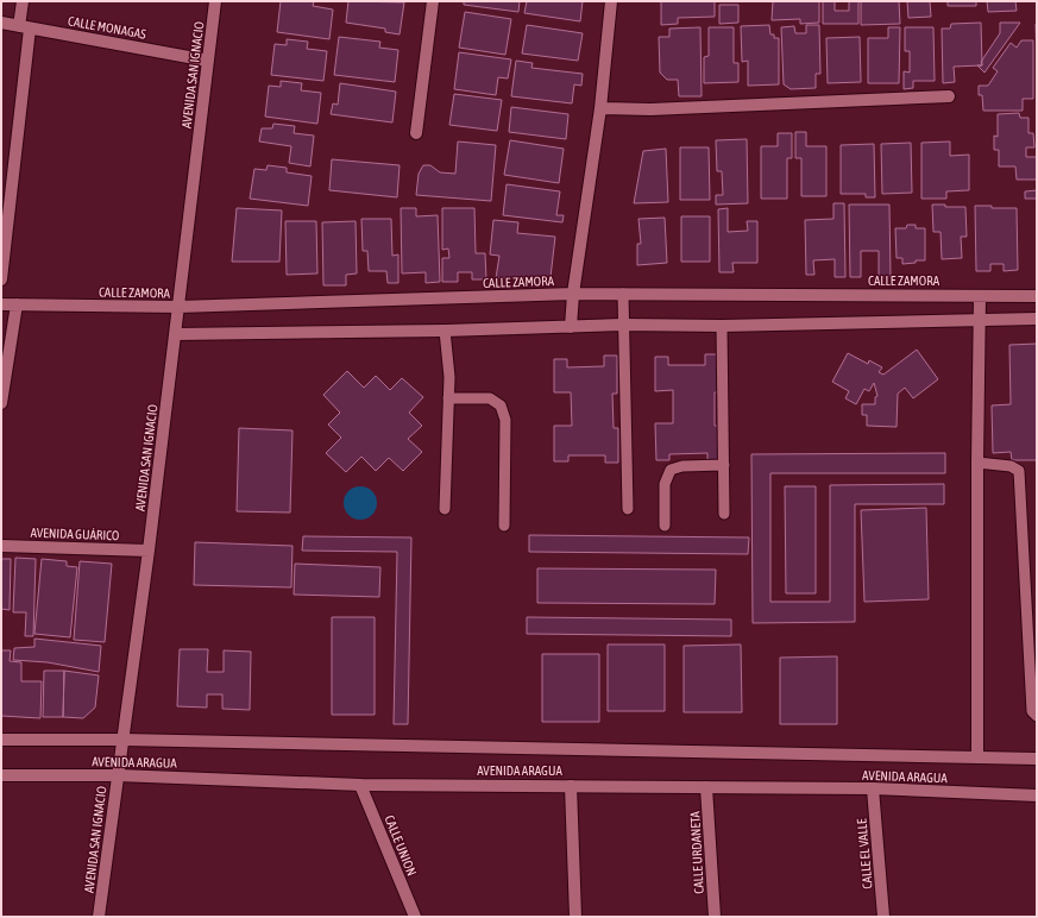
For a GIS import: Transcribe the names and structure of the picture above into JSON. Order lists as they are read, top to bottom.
{
  "streets": {
    "street": [
      "CALLE MONAGAS",
      "AVENIDA SAN IGNACIO",
      "CALLE ZAMORA",
      "AVENIDA GUÁRICO",
      "AVENIDA ARAGUA",
      "CALLE UNION",
      "CALLE URDANETA",
      "CALLE EL VALLE"
    ]
  },
  "crossings": [
    ["CALLE MONAGAS", "AVENIDA SAN IGNACIO"],
    ["AVENIDA SAN IGNACIO", "CALLE ZAMORA"],
    ["AVENIDA SAN IGNACIO", "AVENIDA GUÁRICO"],
    ["AVENIDA SAN IGNACIO", "AVENIDA ARAGUA"],
    ["AVENIDA ARAGUA", "CALLE UNION"],
    ["AVENIDA ARAGUA", "CALLE URDANETA"],
    ["AVENIDA ARAGUA", "CALLE EL VALLE"]
  ]
}
